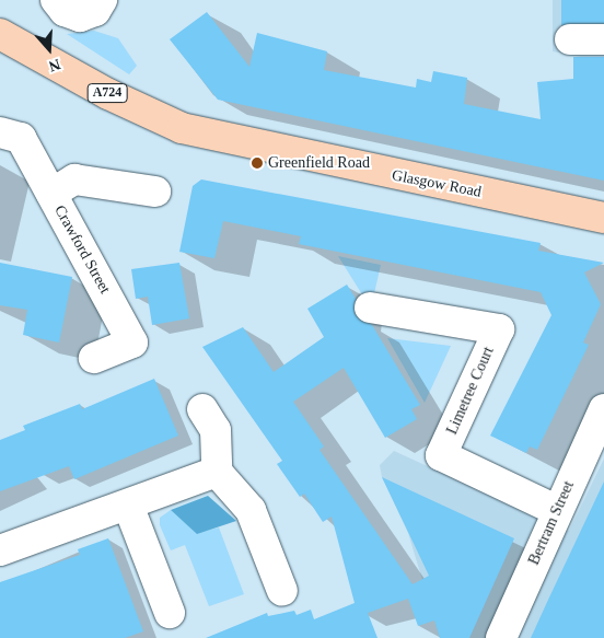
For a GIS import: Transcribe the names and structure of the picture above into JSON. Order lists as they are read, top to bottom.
{
  "streets": {
    "main road": ["A724", "Glasgow Road"],
    "street": ["Crawford Street", "Limetree Court", "Bertram Street"]
  },
  "crossings": [
    ["Limetree Court", "Bertram Street"]
  ],
  "places": ["Greenfield Road"],
  "north": "bottom"
}
